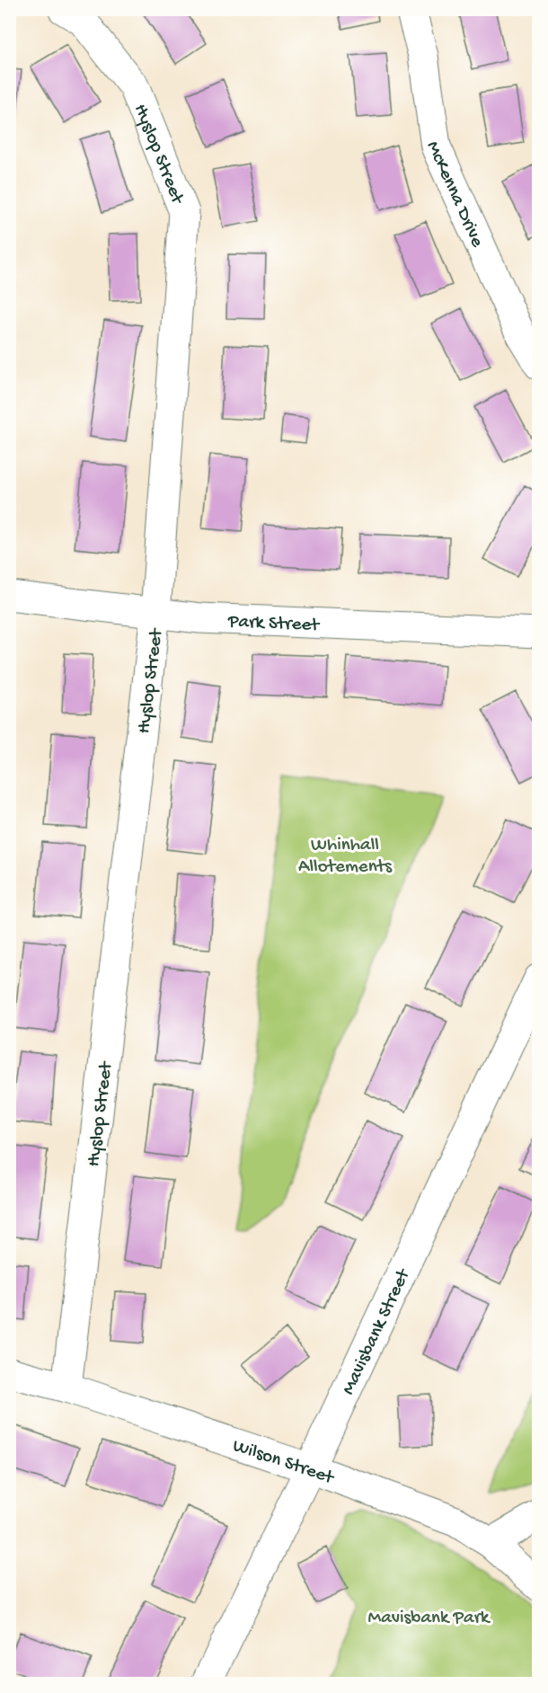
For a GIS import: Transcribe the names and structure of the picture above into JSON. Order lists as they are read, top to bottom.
{
  "streets": {
    "street": [
      "Hyslop Street",
      "McKenna Drive",
      "Park Street",
      "Mavisbank Street",
      "Wilson Street"
    ]
  },
  "crossings": [
    ["Hyslop Street", "Park Street"],
    ["Hyslop Street", "Wilson Street"],
    ["Mavisbank Street", "Wilson Street"]
  ],
  "parks": ["Whinhall Allotements", "Mavisbank Park"]
}
